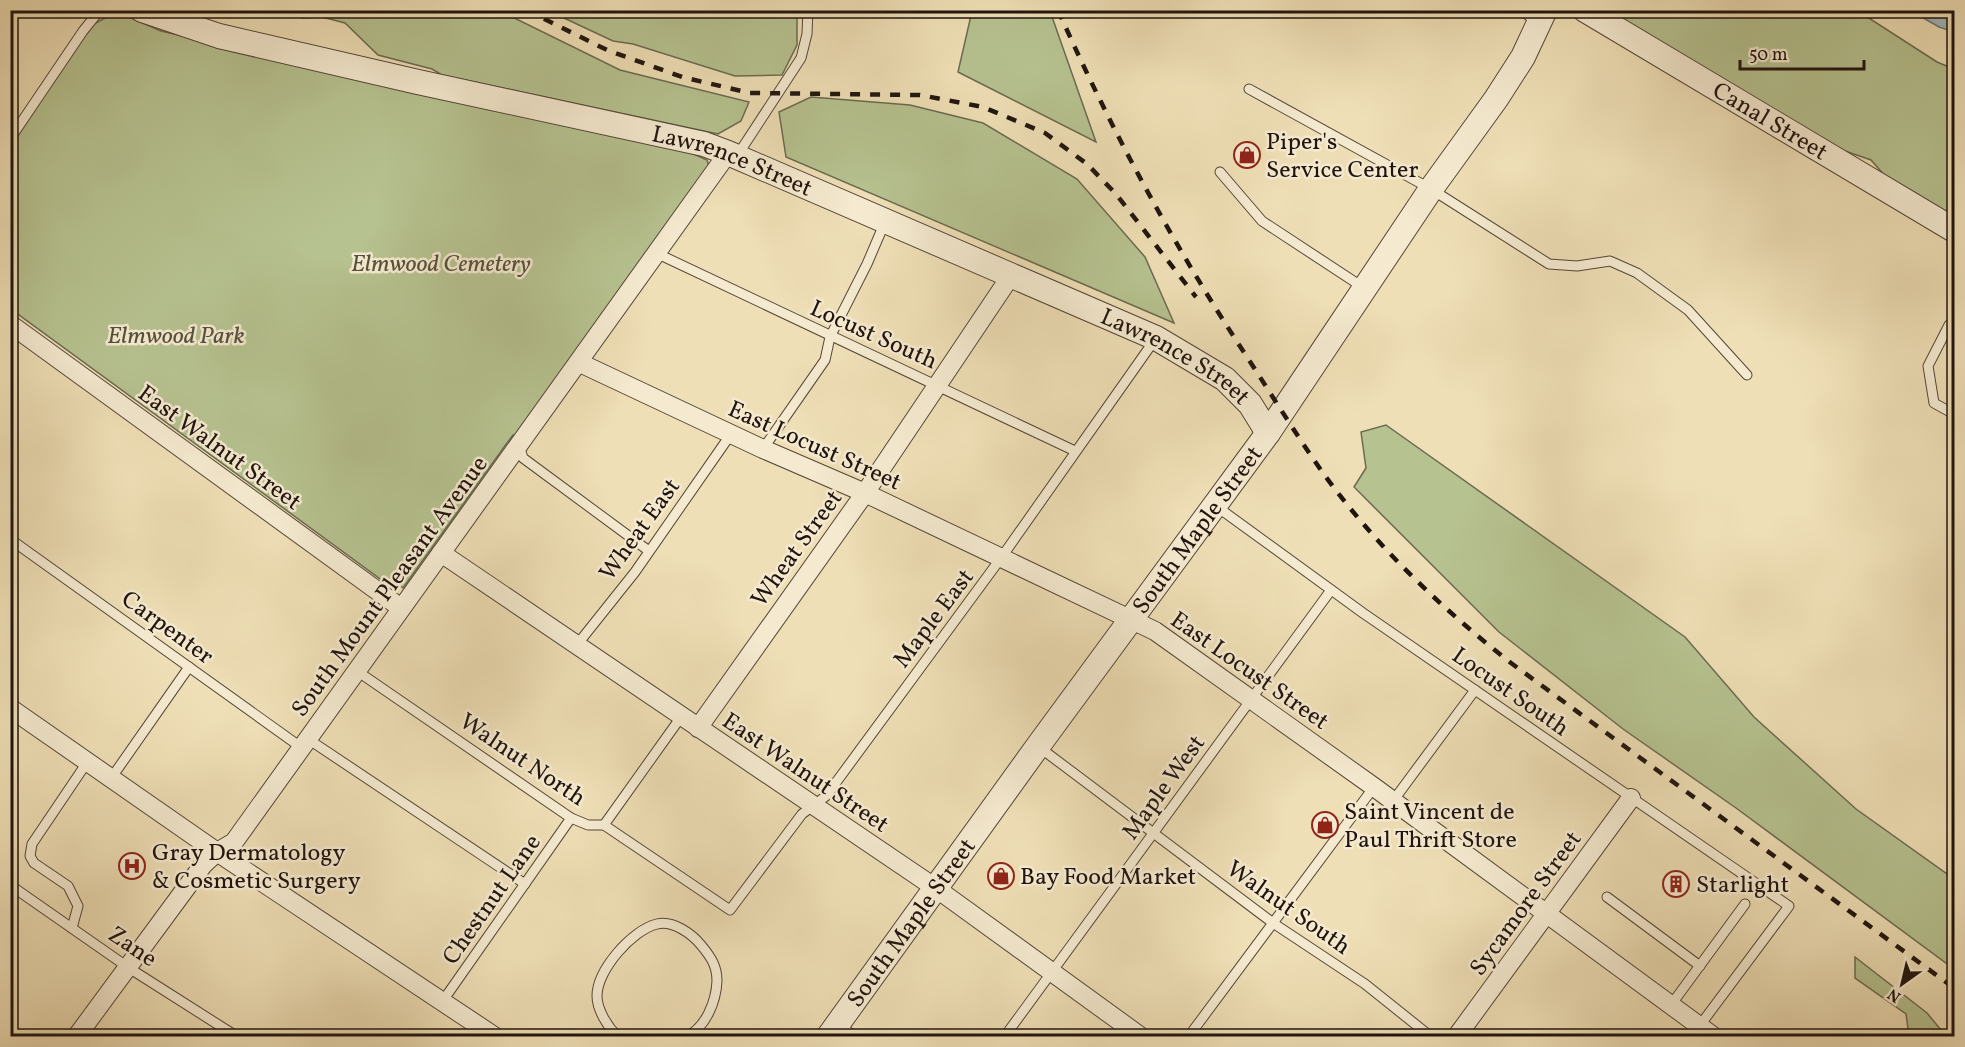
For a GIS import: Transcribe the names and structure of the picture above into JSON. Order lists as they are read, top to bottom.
{
  "streets": {
    "street": [
      "Canal Street",
      "Lawrence Street",
      "East Locust Street",
      "East Walnut Street",
      "South Maple Street",
      "Wheat Street",
      "South Mount Pleasant Avenue",
      "Sycamore Street"
    ],
    "lane": [
      "Locust South",
      "Wheat East",
      "Maple East",
      "Carpenter",
      "Walnut North",
      "Maple West",
      "Chestnut Lane",
      "Walnut South",
      "Zane"
    ]
  },
  "crossings": [
    ["Lawrence Street", "South Maple Street"],
    ["Lawrence Street", "Wheat Street"],
    ["Lawrence Street", "South Mount Pleasant Avenue"],
    ["Lawrence Street", "Maple East"],
    ["Locust South", "East Locust Street"],
    ["Locust South", "South Maple Street"],
    ["Locust South", "Wheat Street"],
    ["Locust South", "South Mount Pleasant Avenue"],
    ["Locust South", "Maple East"],
    ["Locust South", "Maple West"],
    ["Locust South", "Sycamore Street"],
    ["East Locust Street", "Wheat East"],
    ["East Locust Street", "South Maple Street"],
    ["East Locust Street", "Wheat Street"],
    ["East Locust Street", "South Mount Pleasant Avenue"],
    ["East Locust Street", "Maple East"],
    ["East Locust Street", "Maple West"],
    ["East Locust Street", "Sycamore Street"],
    ["East Walnut Street", "Wheat East"],
    ["East Walnut Street", "South Maple Street"],
    ["East Walnut Street", "Wheat Street"],
    ["East Walnut Street", "South Mount Pleasant Avenue"],
    ["East Walnut Street", "Maple East"],
    ["East Walnut Street", "Maple West"],
    ["South Maple Street", "Walnut South"],
    ["South Mount Pleasant Avenue", "Carpenter"],
    ["South Mount Pleasant Avenue", "Walnut North"],
    ["South Mount Pleasant Avenue", "Zane"],
    ["Maple East", "Walnut North"],
    ["Carpenter", "Chestnut Lane"],
    ["Walnut North", "Chestnut Lane"],
    ["Maple West", "Walnut South"]
  ],
  "parks": ["Elmwood Cemetery", "Elmwood Park"],
  "places": {
    "shop": ["Piper's Service Center", "Saint Vincent de Paul Thrift Store", "Bay Food Market"],
    "hospital": ["Gray Dermatology & Cosmetic Surgery"],
    "building": ["Starlight"]
  },
  "scale_bar": "50 m",
  "north": "bottom left"
}
